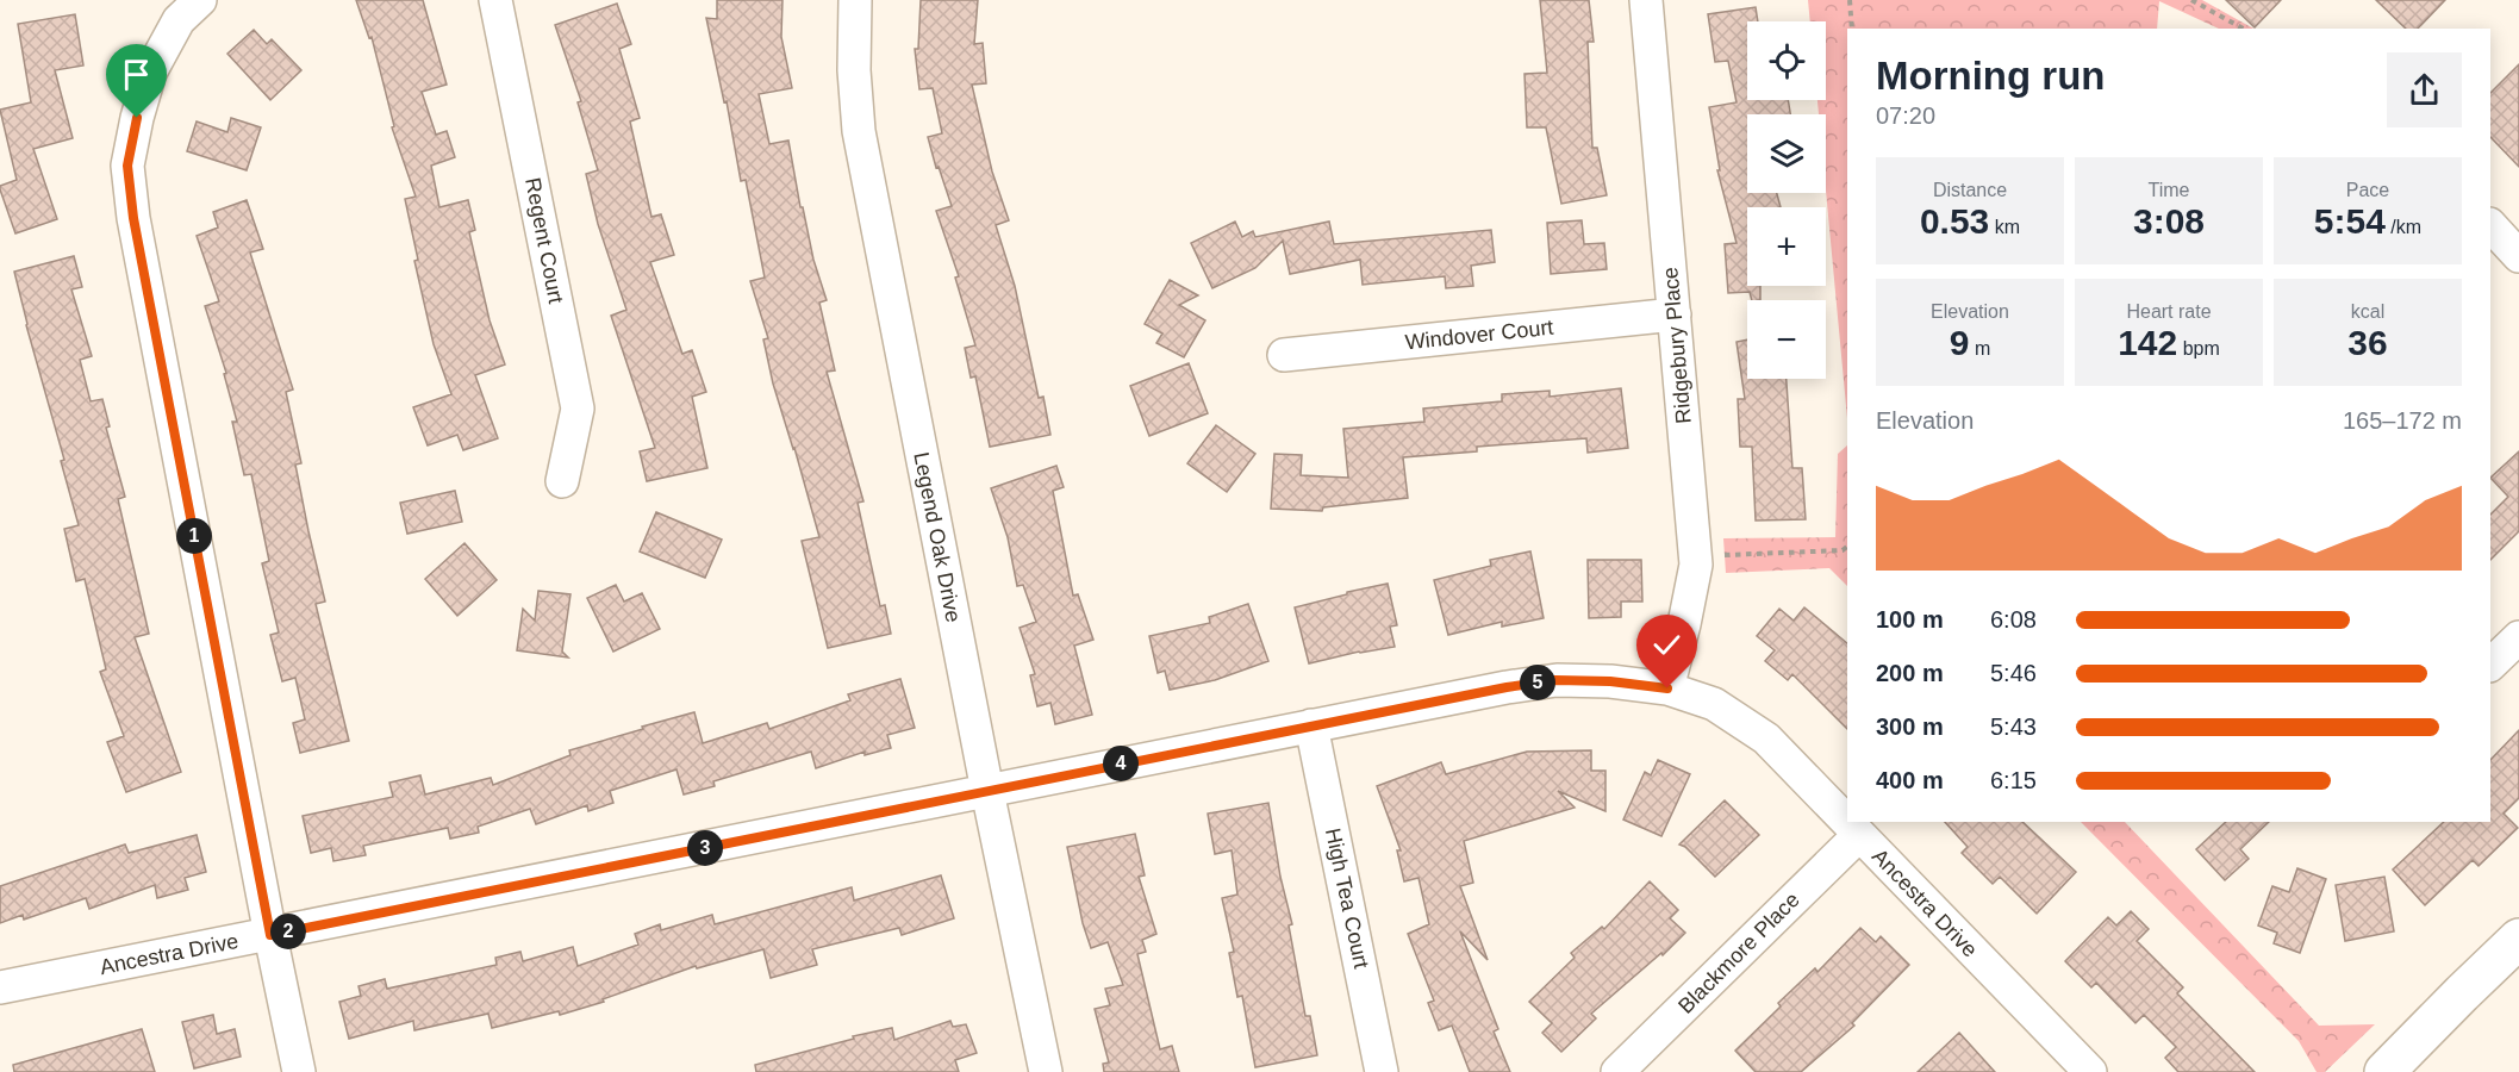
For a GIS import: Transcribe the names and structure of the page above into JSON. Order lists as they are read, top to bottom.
{
  "streets": {
    "street": [
      "Regent Court",
      "Windover Court",
      "Ridgebury Place",
      "Legend Oak Drive",
      "High Tea Court",
      "Ancestra Drive",
      "Blackmore Place"
    ]
  },
  "crossings": [
    ["Windover Court", "Ridgebury Place"],
    ["Ridgebury Place", "Ancestra Drive"],
    ["Legend Oak Drive", "Ancestra Drive"],
    ["High Tea Court", "Ancestra Drive"],
    ["Ancestra Drive", "Blackmore Place"]
  ],
  "page": {
    "map_buttons": ["+", "−"],
    "heading": ["Morning run", "07:20"],
    "stats": [
      ["Distance", "0.53 km"],
      ["Time", "3:08"],
      ["Pace", "5:54 /km"],
      ["Elevation", "9 m"],
      ["Heart rate", "142 bpm"],
      ["kcal", "36"]
    ],
    "chart": ["Elevation", "165–172 m"],
    "pins": [
      "1",
      "5",
      "4",
      "3",
      "2"
    ],
    "list": [
      {
        "name": "100 m",
        "note": "6:08"
      },
      {
        "name": "200 m",
        "note": "5:46"
      },
      {
        "name": "300 m",
        "note": "5:43"
      },
      {
        "name": "400 m",
        "note": "6:15"
      }
    ]
  }
}
